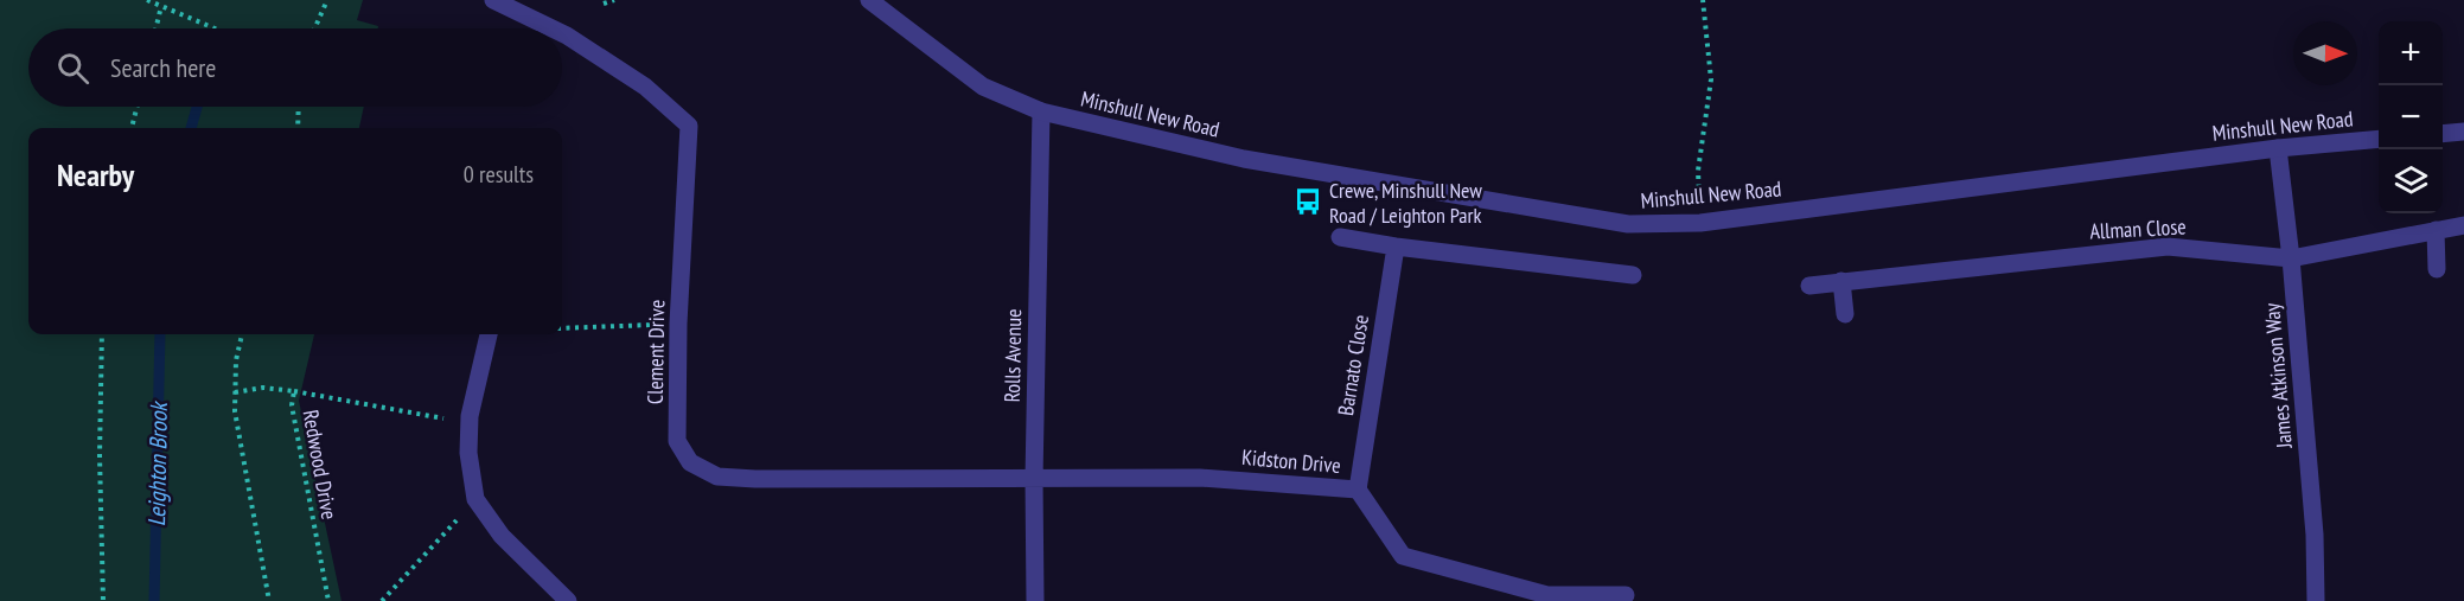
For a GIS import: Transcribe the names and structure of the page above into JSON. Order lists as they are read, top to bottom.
{
  "streets": {
    "street": [
      "Minshull New Road",
      "Allman Close",
      "Clement Drive",
      "Rolls Avenue",
      "Barnato Close",
      "James Atkinson Way",
      "Kidston Drive"
    ],
    "path": ["Redwood Drive"]
  },
  "crossings": [
    ["Minshull New Road", "Rolls Avenue"],
    ["Minshull New Road", "James Atkinson Way"],
    ["Allman Close", "James Atkinson Way"],
    ["Clement Drive", "Rolls Avenue"],
    ["Clement Drive", "Kidston Drive"],
    ["Rolls Avenue", "Kidston Drive"],
    ["Barnato Close", "Kidston Drive"]
  ],
  "water": ["Leighton Brook"],
  "places": {
    "bus stop": ["Crewe, Minshull New Road / Leighton Park"]
  },
  "north": "right",
  "page": {
    "map_buttons": ["+", "−"],
    "search": "Search here",
    "heading": ["Nearby", "0 results"]
  }
}
